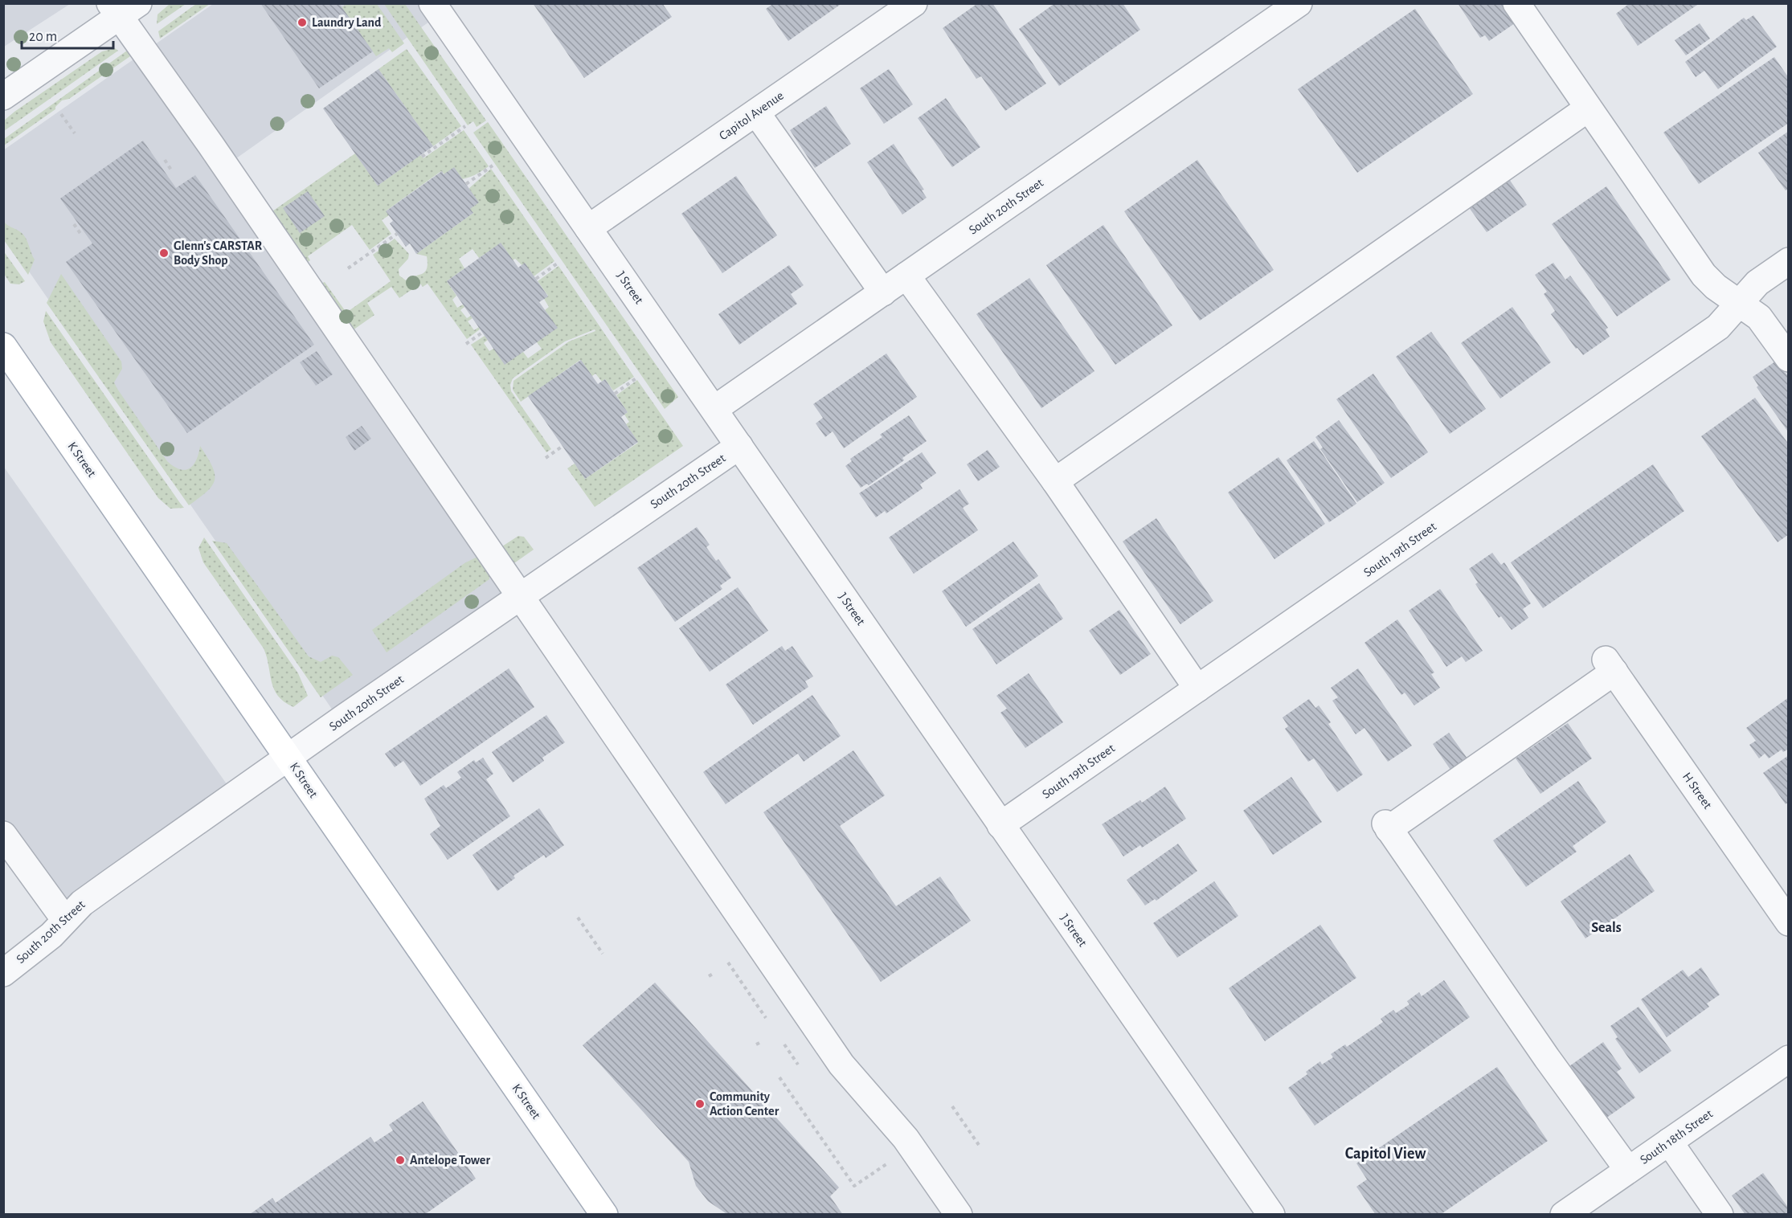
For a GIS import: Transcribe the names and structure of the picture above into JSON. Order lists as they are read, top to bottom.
{
  "streets": {
    "main road": ["K Street"],
    "street": [
      "Capitol Avenue",
      "South 20th Street",
      "J Street",
      "South 19th Street",
      "H Street",
      "South 18th Street"
    ]
  },
  "crossings": [
    ["Capitol Avenue", "J Street"],
    ["South 20th Street", "J Street"],
    ["South 20th Street", "K Street"],
    ["J Street", "South 19th Street"],
    ["H Street", "South 18th Street"]
  ],
  "districts": ["Seals", "Capitol View"],
  "places": [
    "Laundry Land",
    "Glenn's CARSTAR Body Shop",
    "Community Action Center",
    "Antelope Tower"
  ],
  "scale_bar": "20 m"
}
